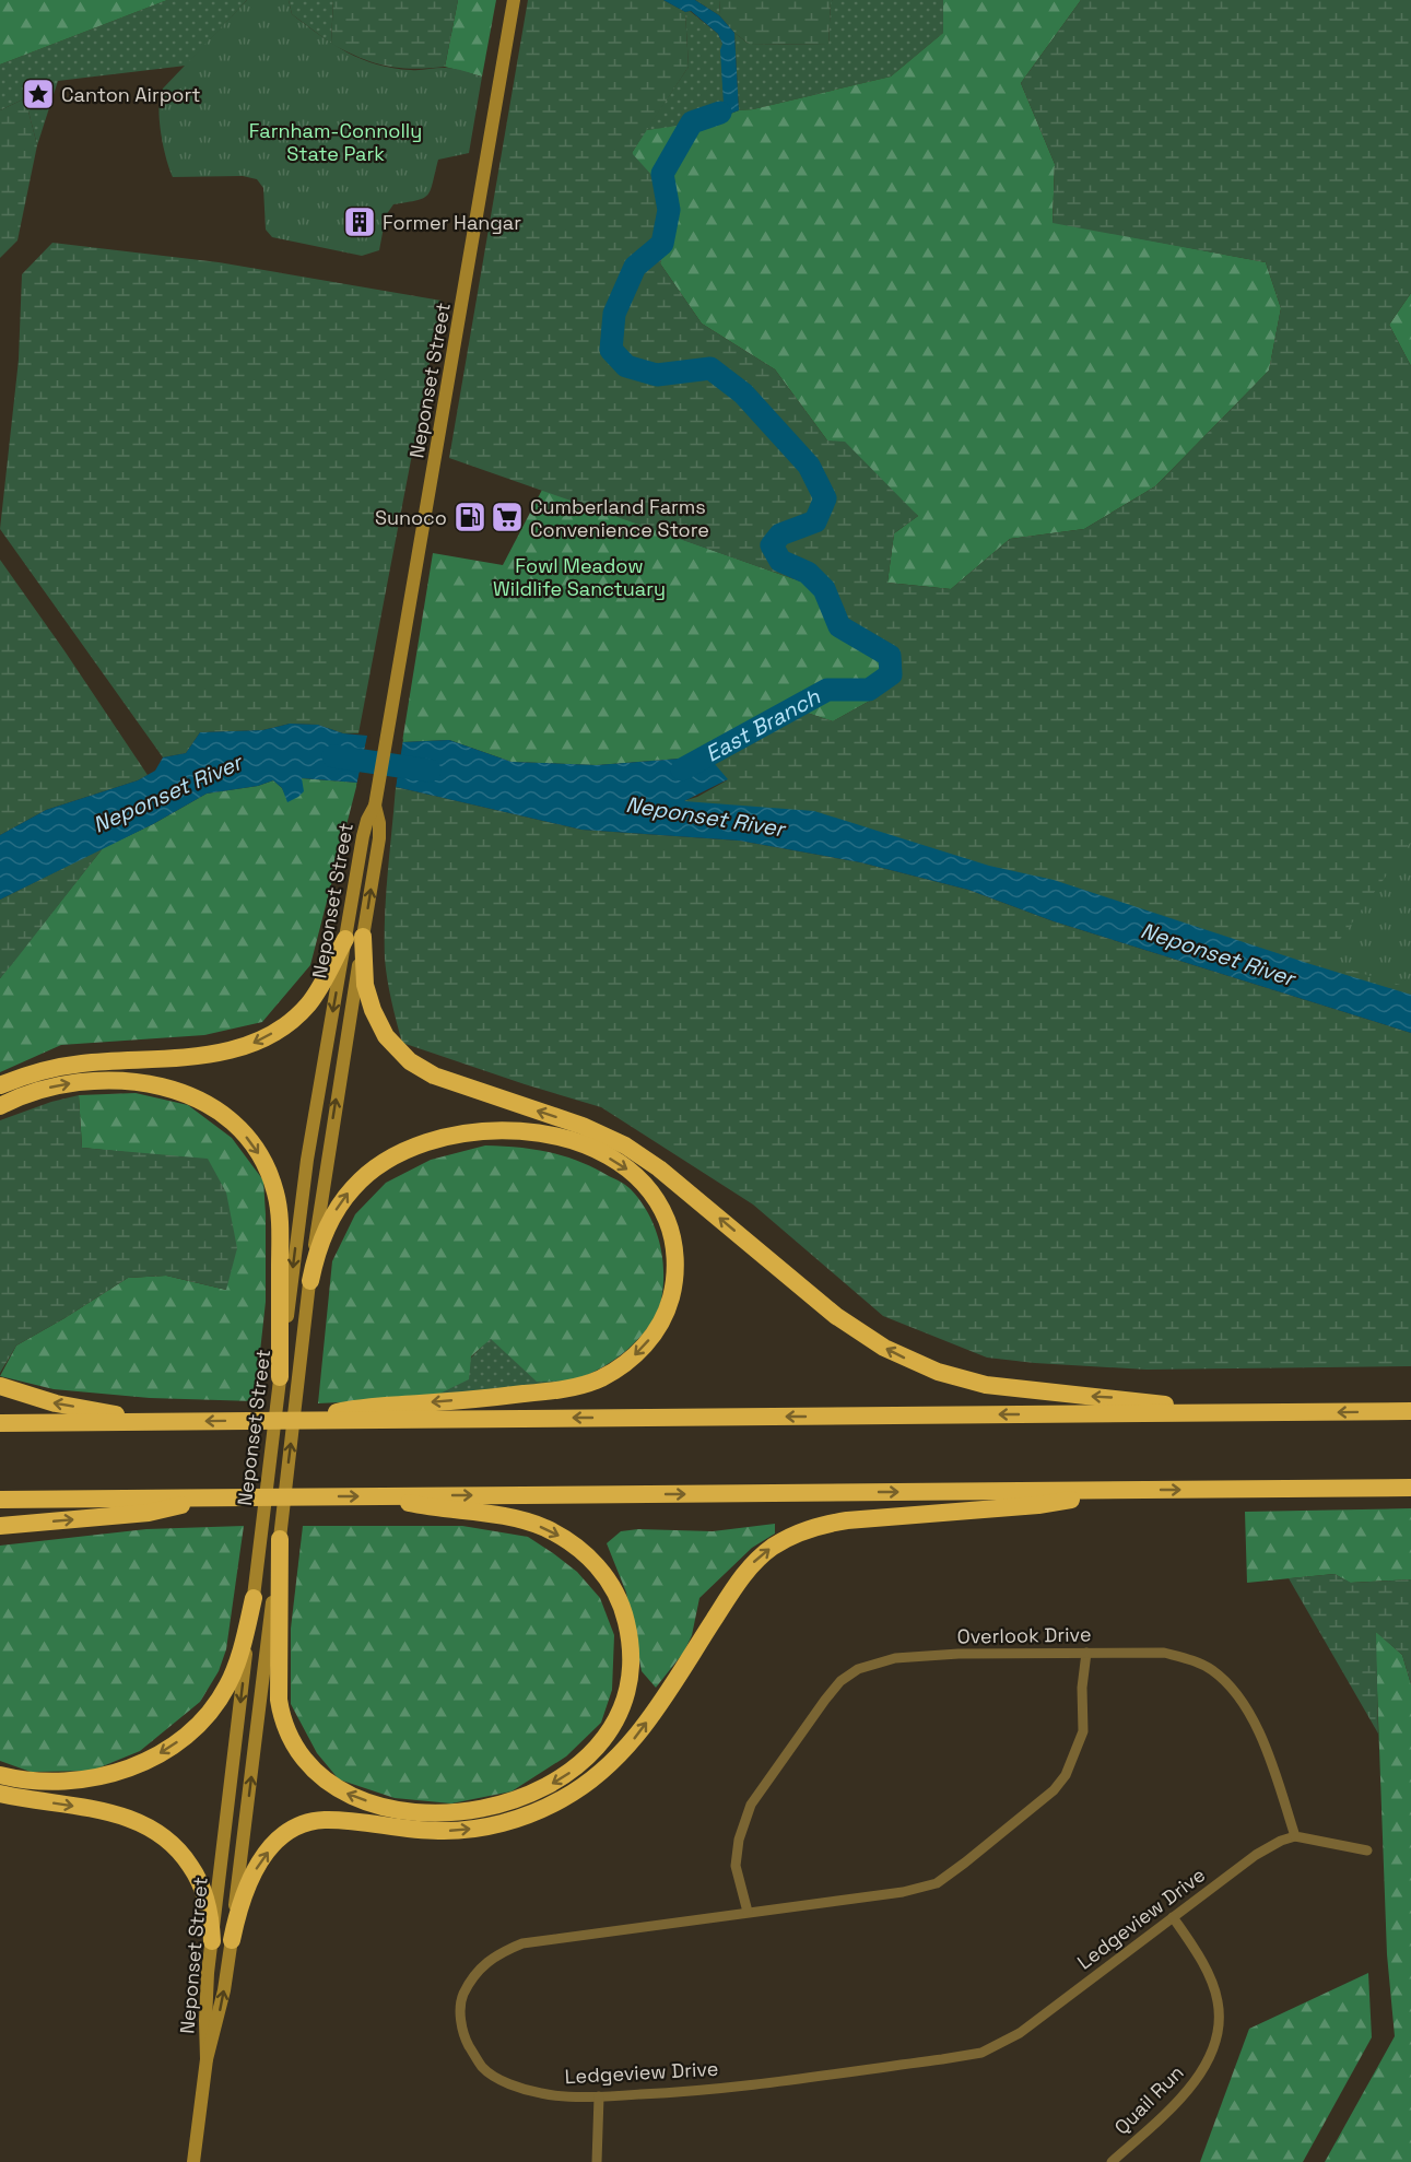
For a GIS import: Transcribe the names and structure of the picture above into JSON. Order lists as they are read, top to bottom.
{
  "streets": {
    "main road": ["Neponset Street"],
    "street": ["Overlook Drive", "Ledgeview Drive", "Quail Run"]
  },
  "crossings": [
    ["Overlook Drive", "Ledgeview Drive"],
    ["Ledgeview Drive", "Quail Run"]
  ],
  "water": ["East Branch", "Neponset River"],
  "parks": ["Farnham-Connolly State Park", "Fowl Meadow Wildlife Sanctuary"],
  "places": {
    "place": ["Canton Airport"],
    "building": ["Former Hangar"],
    "fuel station": ["Sunoco"],
    "supermarket": ["Cumberland Farms Convenience Store"]
  }
}
